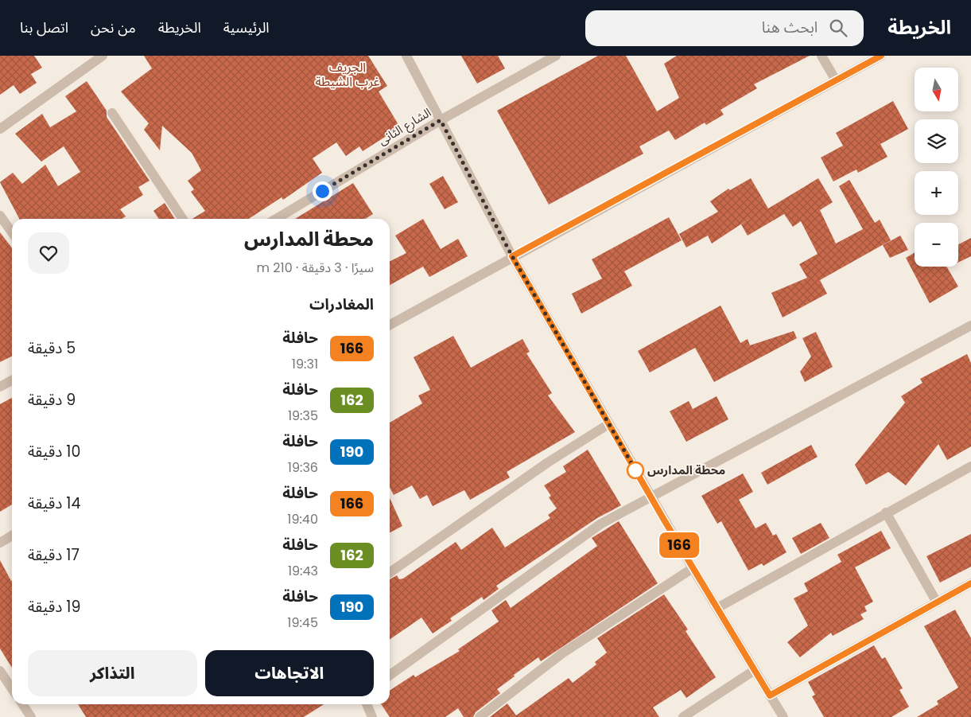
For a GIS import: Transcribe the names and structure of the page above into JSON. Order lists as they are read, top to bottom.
{
  "streets": {
    "street": ["الشارع الثانى"]
  },
  "districts": ["الجريف غرب الشيطة"],
  "places": ["محطة المدارس"],
  "lines": ["bus line 166"],
  "north": "bottom",
  "page": {
    "header": "الخريطة",
    "search": "ابحث هنا",
    "nav": [
      "الرئيسية",
      "الخريطة",
      "من نحن",
      "اتصل بنا"
    ],
    "on_map": "166",
    "map_buttons": ["+", "−"],
    "heading": [
      ["محطة المدارس", "سيرًا · 3 دقيقة · 210 m"],
      "المغادرات"
    ],
    "list": [
      {
        "mark": "166",
        "name": "حافلة",
        "note": "19:31",
        "value": "5 دقيقة"
      },
      {
        "mark": "162",
        "name": "حافلة",
        "note": "19:35",
        "value": "9 دقيقة"
      },
      {
        "mark": "190",
        "name": "حافلة",
        "note": "19:36",
        "value": "10 دقيقة"
      },
      {
        "mark": "166",
        "name": "حافلة",
        "note": "19:40",
        "value": "14 دقيقة"
      },
      {
        "mark": "162",
        "name": "حافلة",
        "note": "19:43",
        "value": "17 دقيقة"
      },
      {
        "mark": "190",
        "name": "حافلة",
        "note": "19:45",
        "value": "19 دقيقة"
      }
    ],
    "buttons": ["الاتجاهات", "التذاكر"]
  }
}
